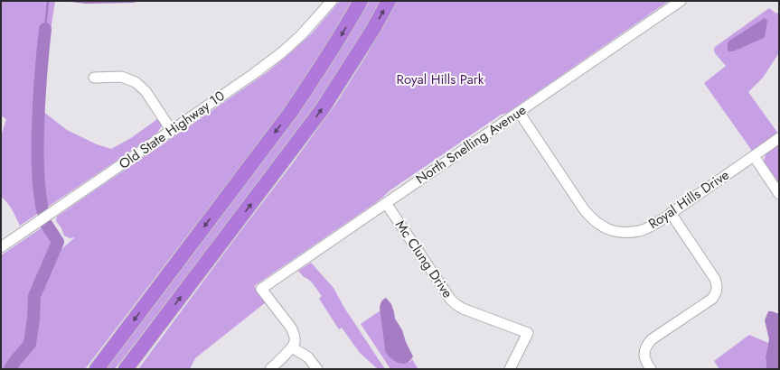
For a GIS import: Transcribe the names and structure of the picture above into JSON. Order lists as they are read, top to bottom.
{
  "streets": {
    "street": [
      "Old State Highway 10",
      "North Snelling Avenue",
      "Royal Hills Drive",
      "Mc Clung Drive"
    ]
  },
  "crossings": [
    ["North Snelling Avenue", "Royal Hills Drive"],
    ["North Snelling Avenue", "Mc Clung Drive"]
  ],
  "parks": ["Royal Hills Park"]
}
